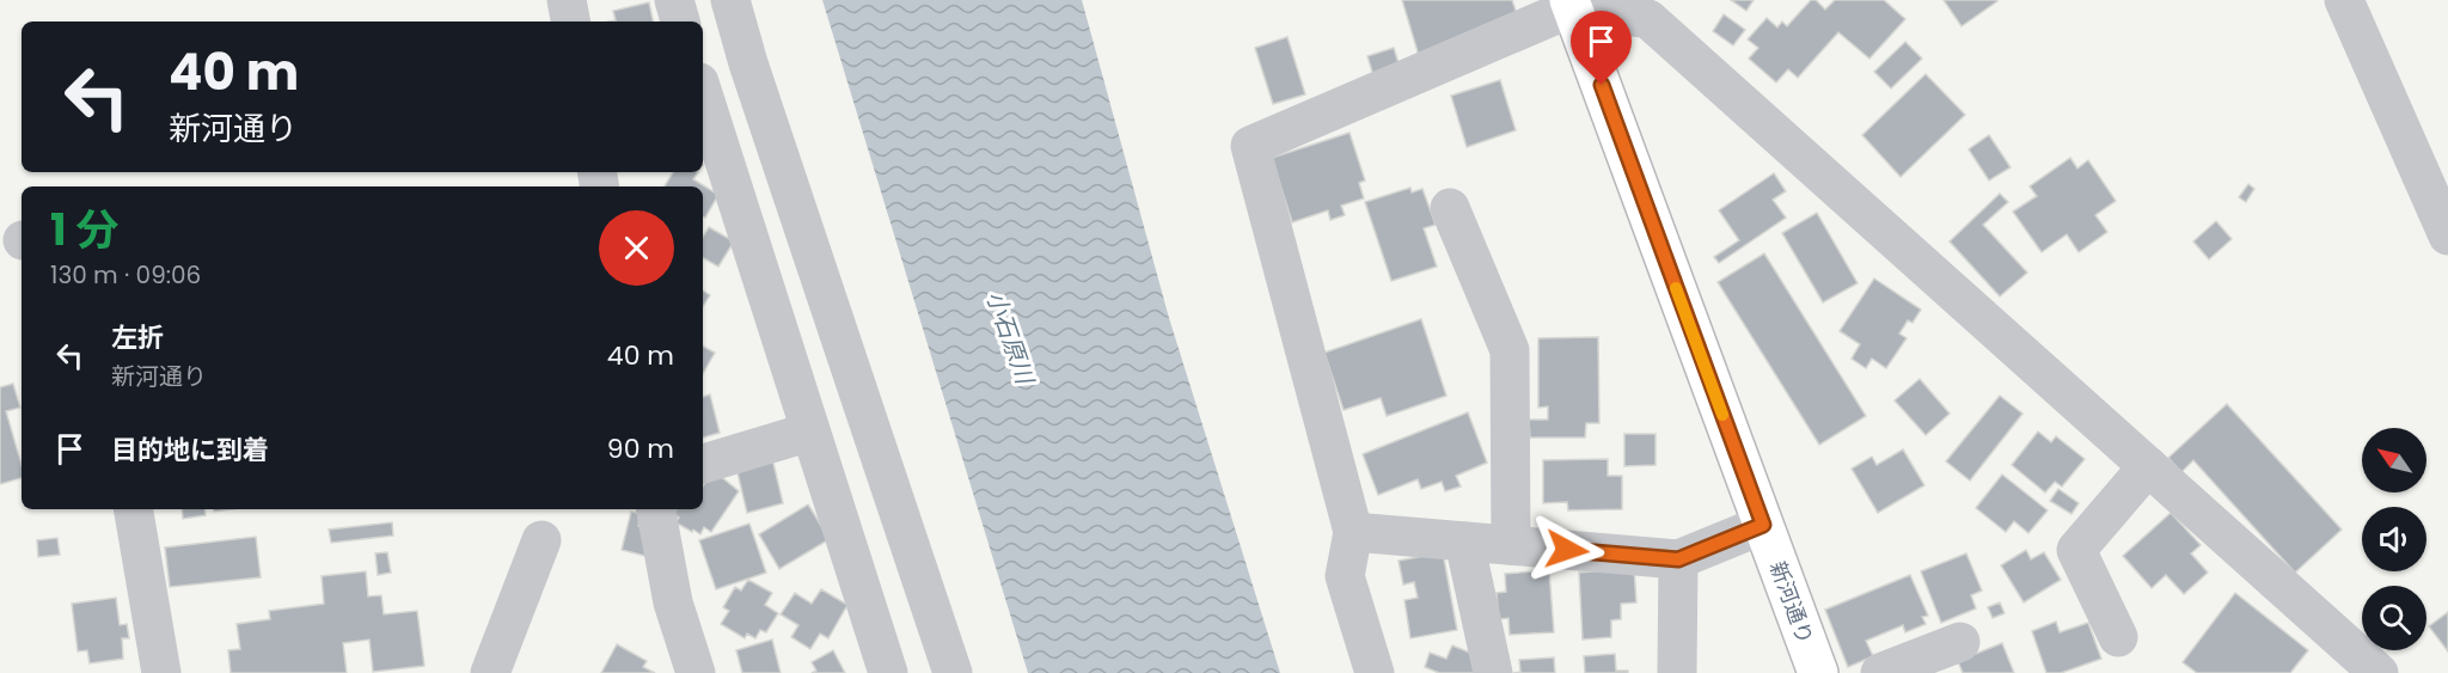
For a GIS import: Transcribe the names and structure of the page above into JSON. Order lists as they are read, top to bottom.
{
  "streets": {
    "highway": ["新河通り"]
  },
  "water": ["小石原川"],
  "north": "top left",
  "page": {
    "turn": ["40 m", "新河通り"],
    "heading": ["1 分", "130 m · 09:06"],
    "list": [
      {
        "name": "左折",
        "note": "新河通り",
        "value": "40 m"
      },
      {
        "name": "目的地に到着",
        "value": "90 m"
      }
    ]
  }
}
